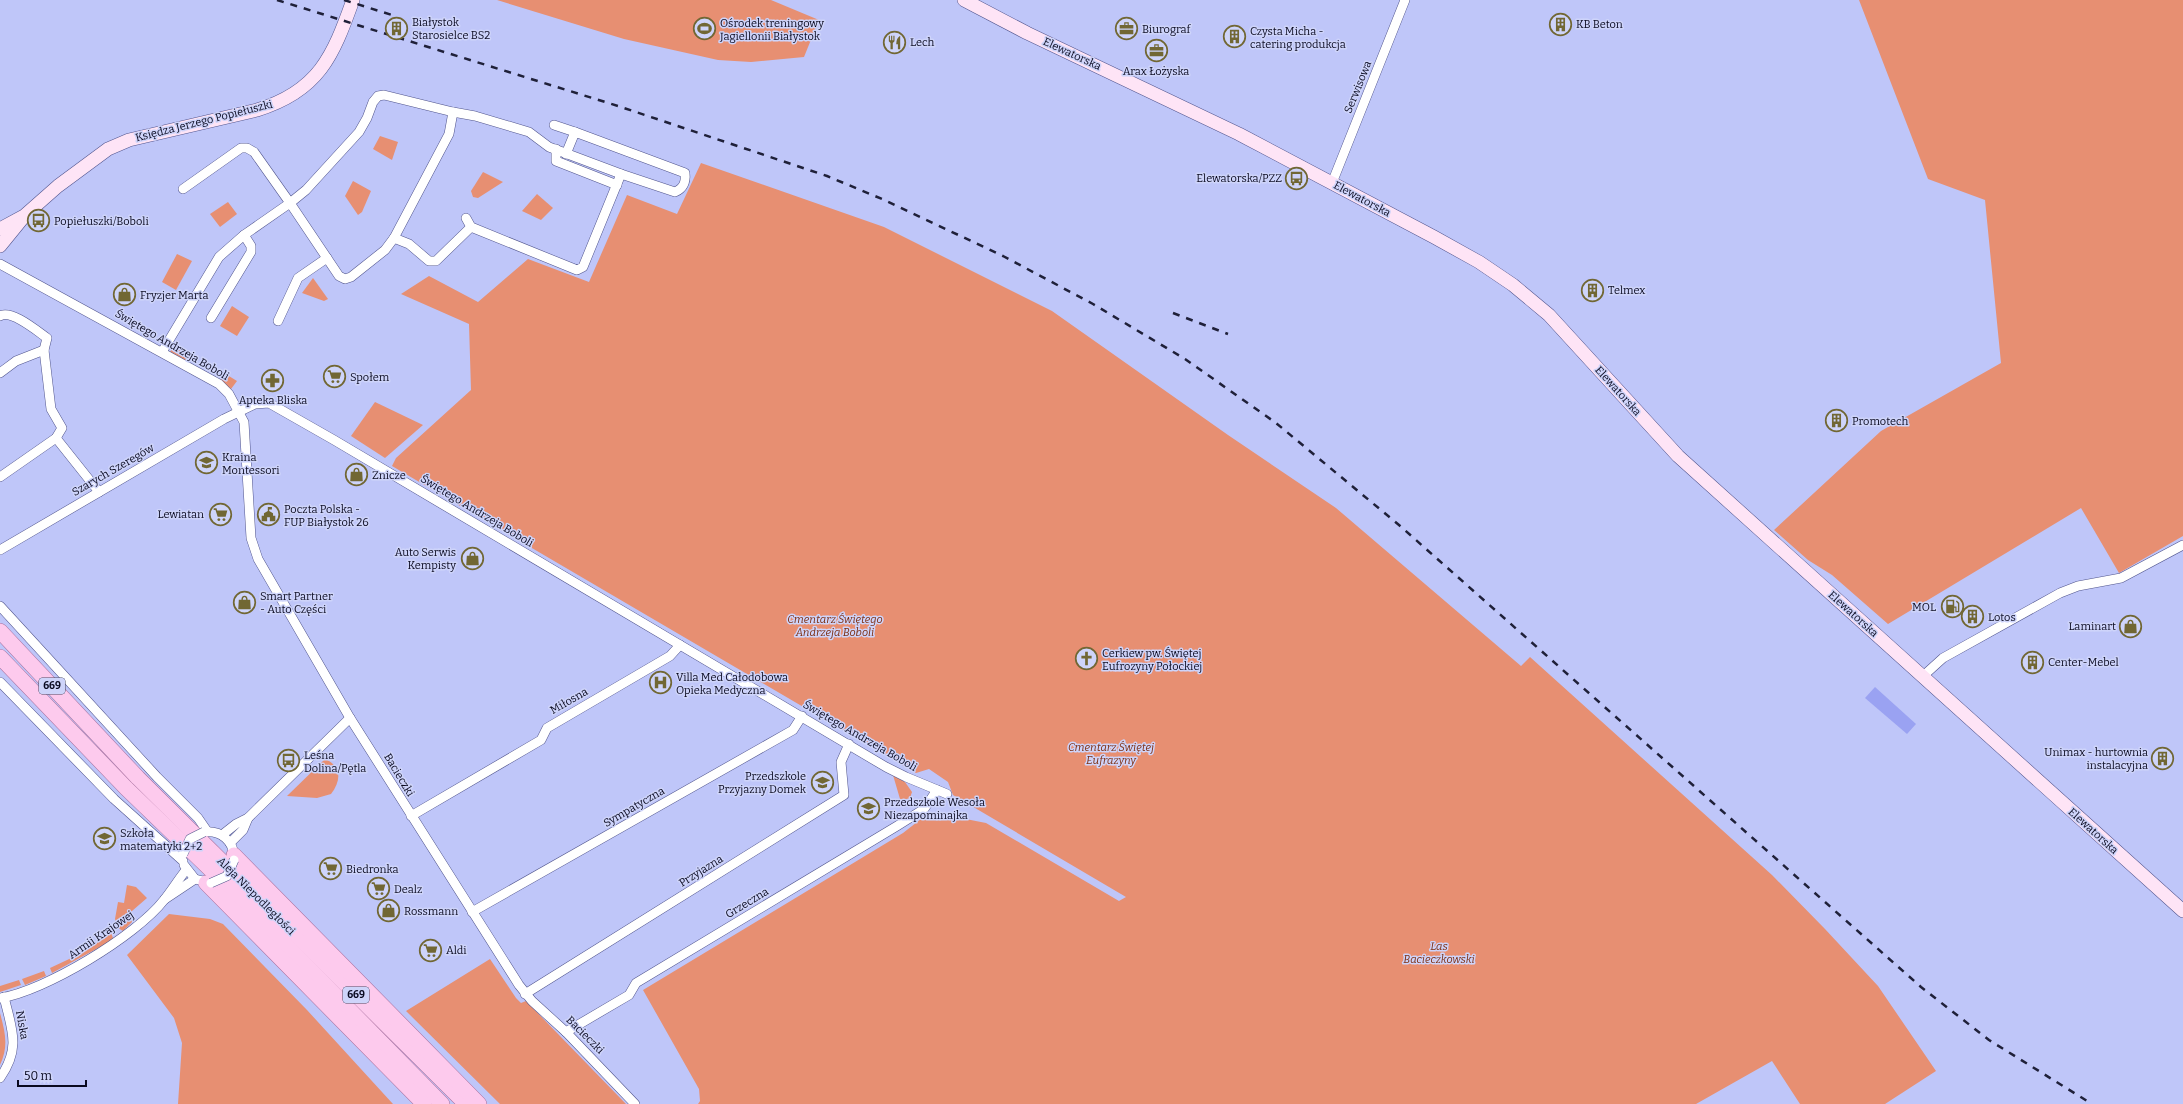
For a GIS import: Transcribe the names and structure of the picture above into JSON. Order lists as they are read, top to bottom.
{
  "streets": {
    "main road": ["669", "Aleja Niepodległości"],
    "street": [
      "Elewatorska",
      "Serwisowa",
      "Księdza Jerzego Popiełuszki",
      "Świętego Andrzeja Boboli",
      "Szarych Szeregów",
      "Miłosna",
      "Bacieczki",
      "Sympatyczna",
      "Przyjazna",
      "Grzeczna",
      "Armii Krajowej",
      "Niska"
    ]
  },
  "crossings": [
    ["Elewatorska", "Serwisowa"],
    ["Świętego Andrzeja Boboli", "Szarych Szeregów"],
    ["Świętego Andrzeja Boboli", "Miłosna"],
    ["Świętego Andrzeja Boboli", "Bacieczki"],
    ["Świętego Andrzeja Boboli", "Sympatyczna"],
    ["Świętego Andrzeja Boboli", "Przyjazna"],
    ["Świętego Andrzeja Boboli", "Grzeczna"],
    ["Szarych Szeregów", "Bacieczki"],
    ["Miłosna", "Bacieczki"],
    ["Bacieczki", "Sympatyczna"],
    ["Bacieczki", "Przyjazna"],
    ["Bacieczki", "Grzeczna"],
    ["Armii Krajowej", "Niska"]
  ],
  "parks": ["Cmentarz Świętego Andrzeja Boboli", "Cmentarz Świętej Eufrazyny", "Las Bacieczkowski"],
  "places": {
    "building": [
      "KB Beton",
      "Białystok Starosielce BS2",
      "Czysta Micha - catering produkcja",
      "Telmex",
      "Promotech",
      "Lotos",
      "Center-Mebel",
      "Unimax - hurtownia instalacyjna"
    ],
    "sports": ["Ośrodek treningowy Jagiellonii Białystok"],
    "office": ["Biurograf", "Arax Łożyska"],
    "restaurant": ["Lech"],
    "bus stop": ["Elewatorska/PZZ", "Popiełuszki/Boboli", "Leśna Dolina/Pętla"],
    "shop": [
      "Fryzjer Marta",
      "Znicze",
      "Auto Serwis Kempisty",
      "Smart Partner - Auto Części",
      "Laminart",
      "Rossmann"
    ],
    "supermarket": [
      "Społem",
      "Lewiatan",
      "Biedronka",
      "Dealz",
      "Aldi"
    ],
    "pharmacy": ["Apteka Bliska"],
    "school or university": [
      "Kraina Montessori",
      "Przedszkole Przyjazny Domek",
      "Przedszkole Wesoła Niezapominajka",
      "Szkoła matematyki 2+2"
    ],
    "public building": ["Poczta Polska - FUP Białystok 26"],
    "fuel station": ["MOL"],
    "church": ["Cerkiew pw. Świętej Eufrozyny Połockiej"],
    "hospital": ["Villa Med Całodobowa Opieka Medyczna"]
  },
  "scale_bar": "50 m"
}
